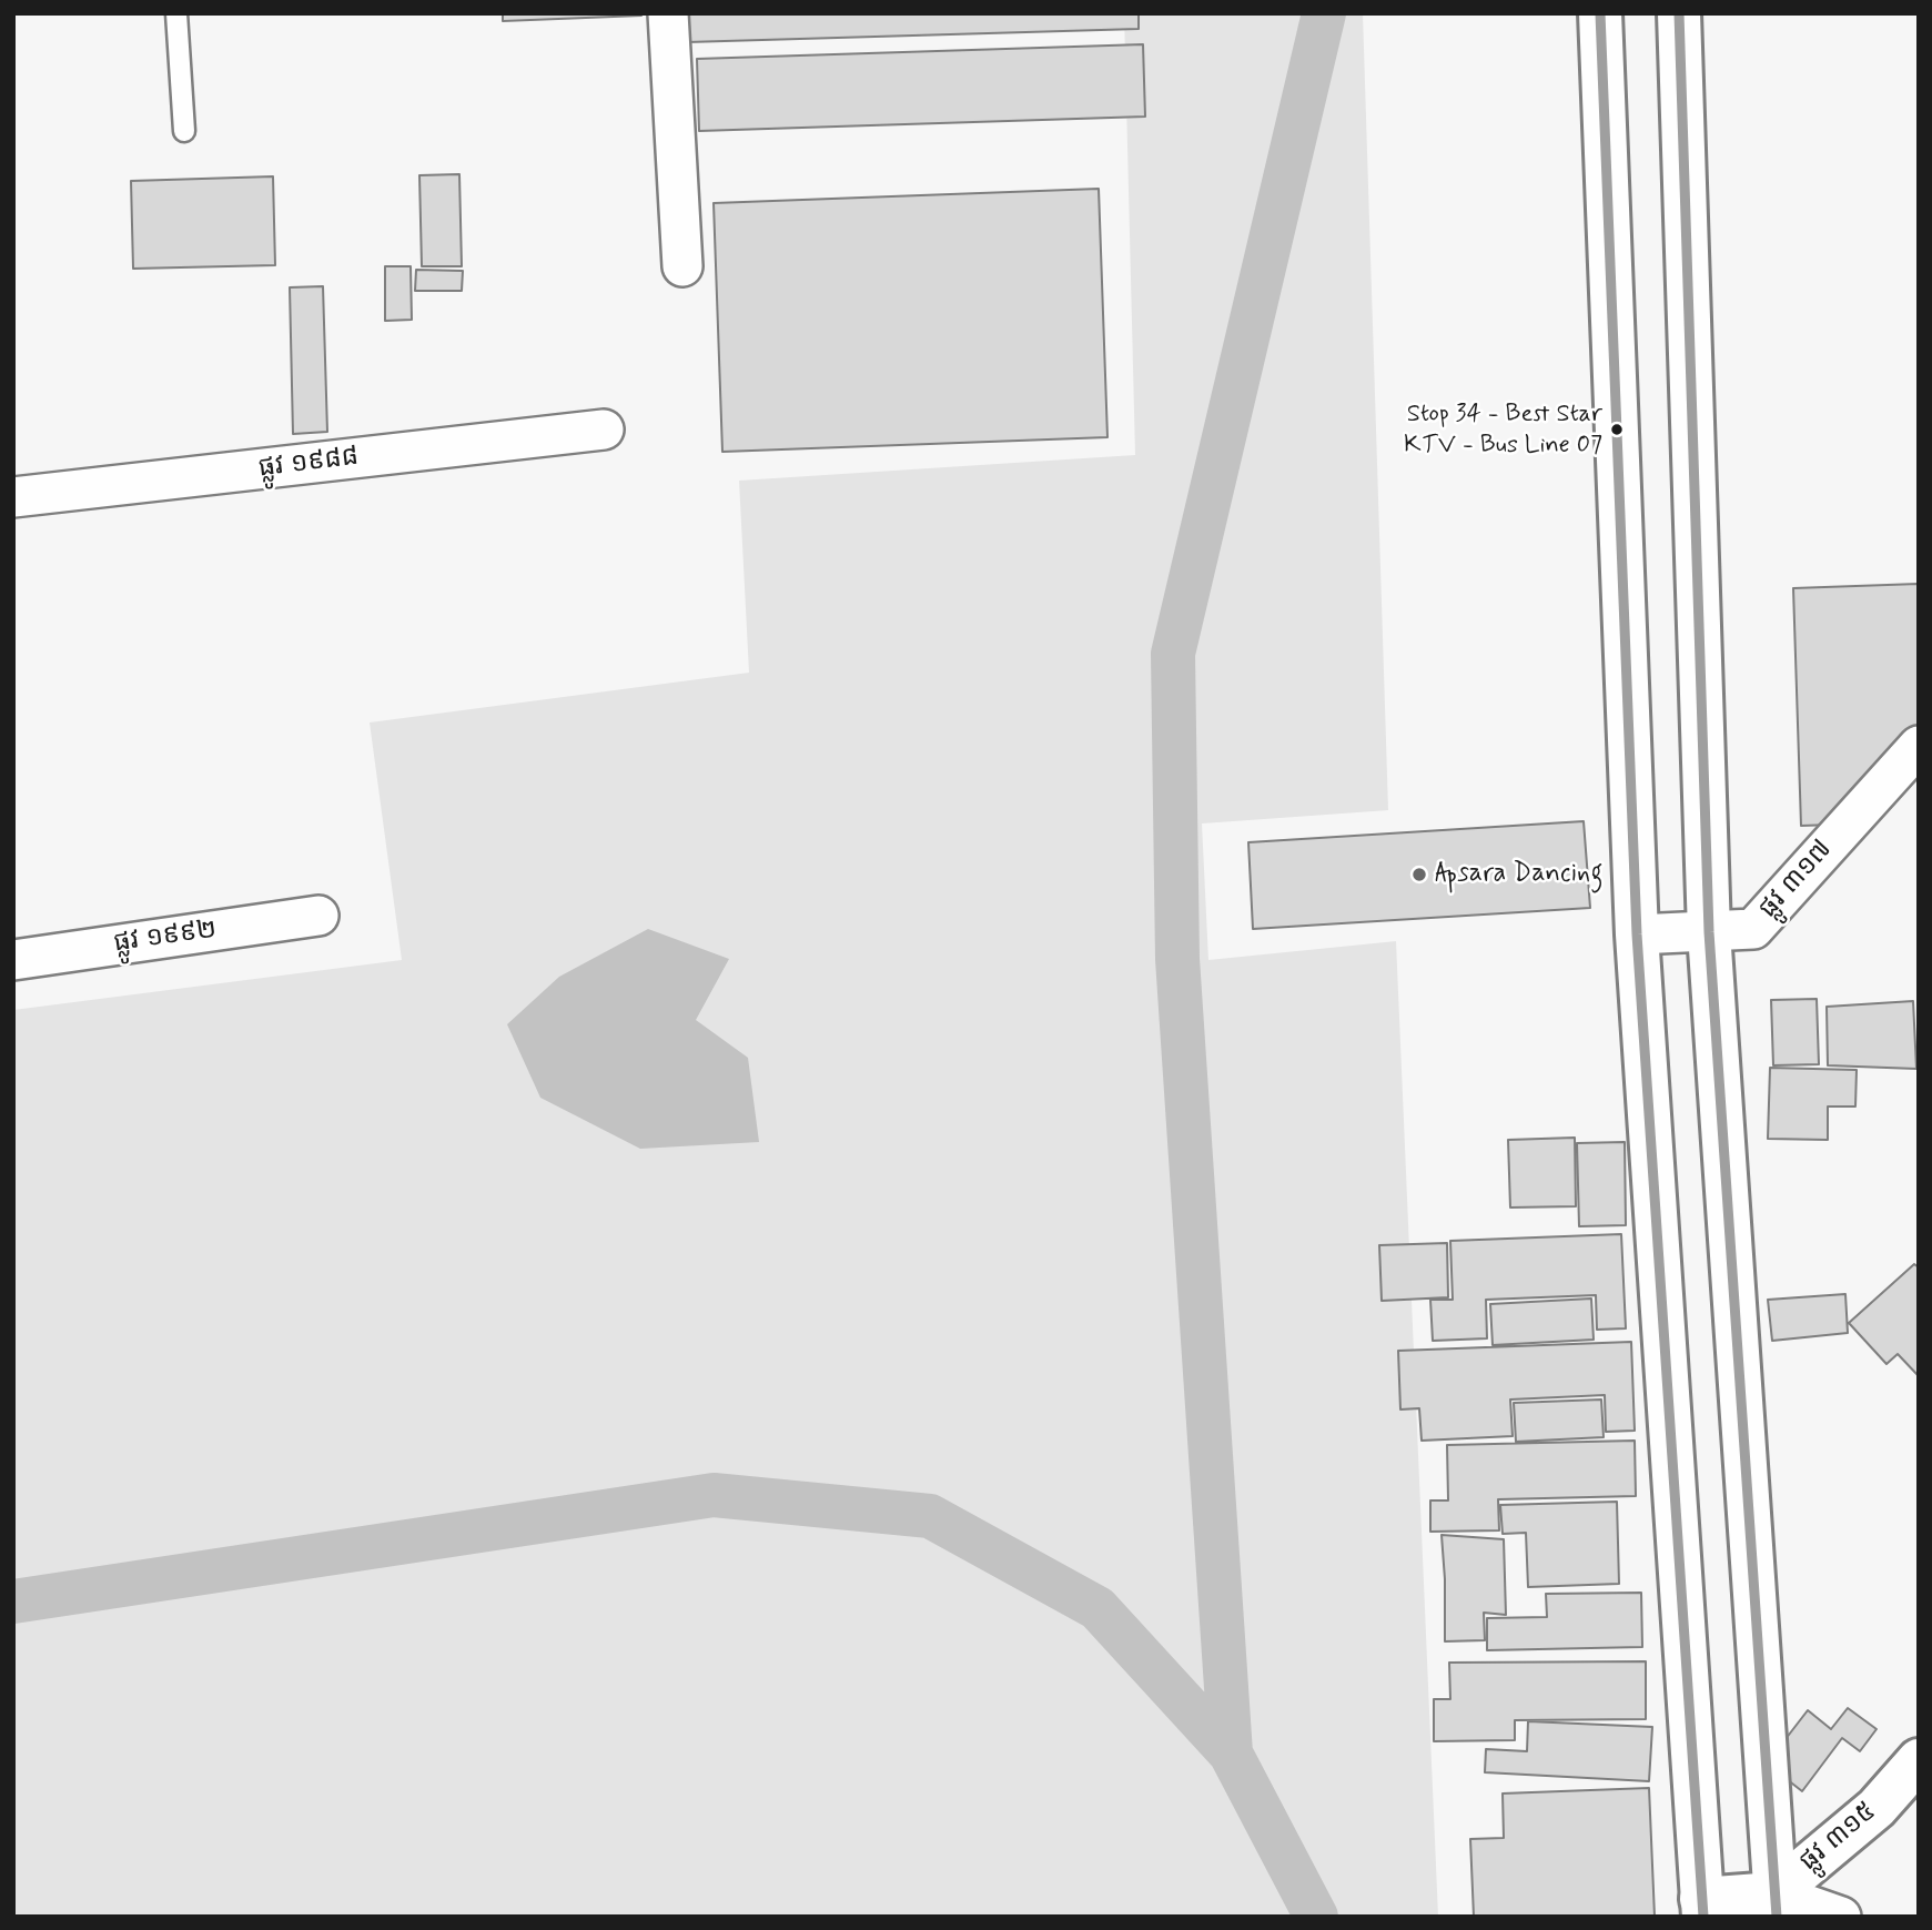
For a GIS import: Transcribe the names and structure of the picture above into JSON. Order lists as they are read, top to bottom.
{
  "streets": {
    "main road": ["ផ្លូវ ៣១៥"],
    "street": ["ផ្លូវ ១៩៨៨", "ផ្លូវ ៣១៧", "ផ្លូវ ១៩៩២"]
  },
  "places": ["Stop 34 - Best Star KTV - Bus Line 07", "Apsara Dancing"]
}
